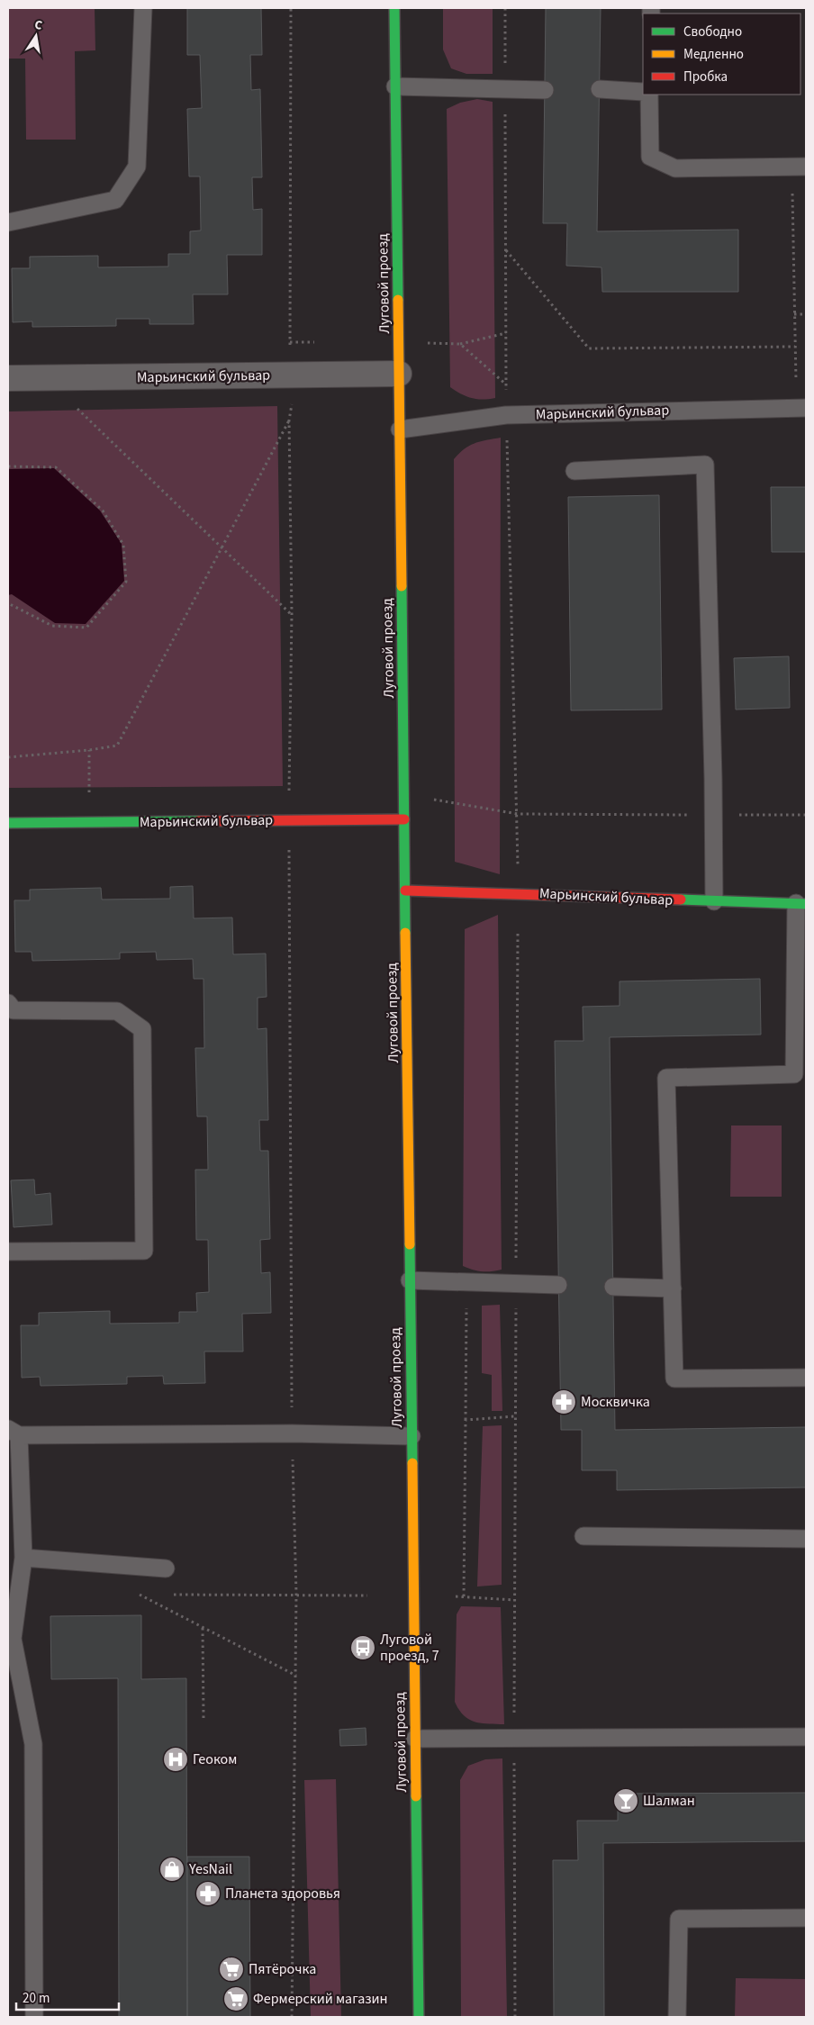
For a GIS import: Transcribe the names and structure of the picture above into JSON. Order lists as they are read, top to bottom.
{
  "streets": {
    "street": ["Луговой проезд", "Марьинский бульвар"]
  },
  "crossings": [
    ["Луговой проезд", "Марьинский бульвар"]
  ],
  "places": {
    "pharmacy": ["Москвичка", "Планета здоровья"],
    "bus stop": ["Луговой проезд, 7"],
    "hospital": ["Геоком"],
    "bar": ["Шалман"],
    "shop": ["YesNail"],
    "supermarket": ["Пятёрочка", "Фермерский магазин"]
  },
  "legend": ["Свободно", "Медленно", "Пробка"],
  "scale_bar": "20 m",
  "north": "top"
}
